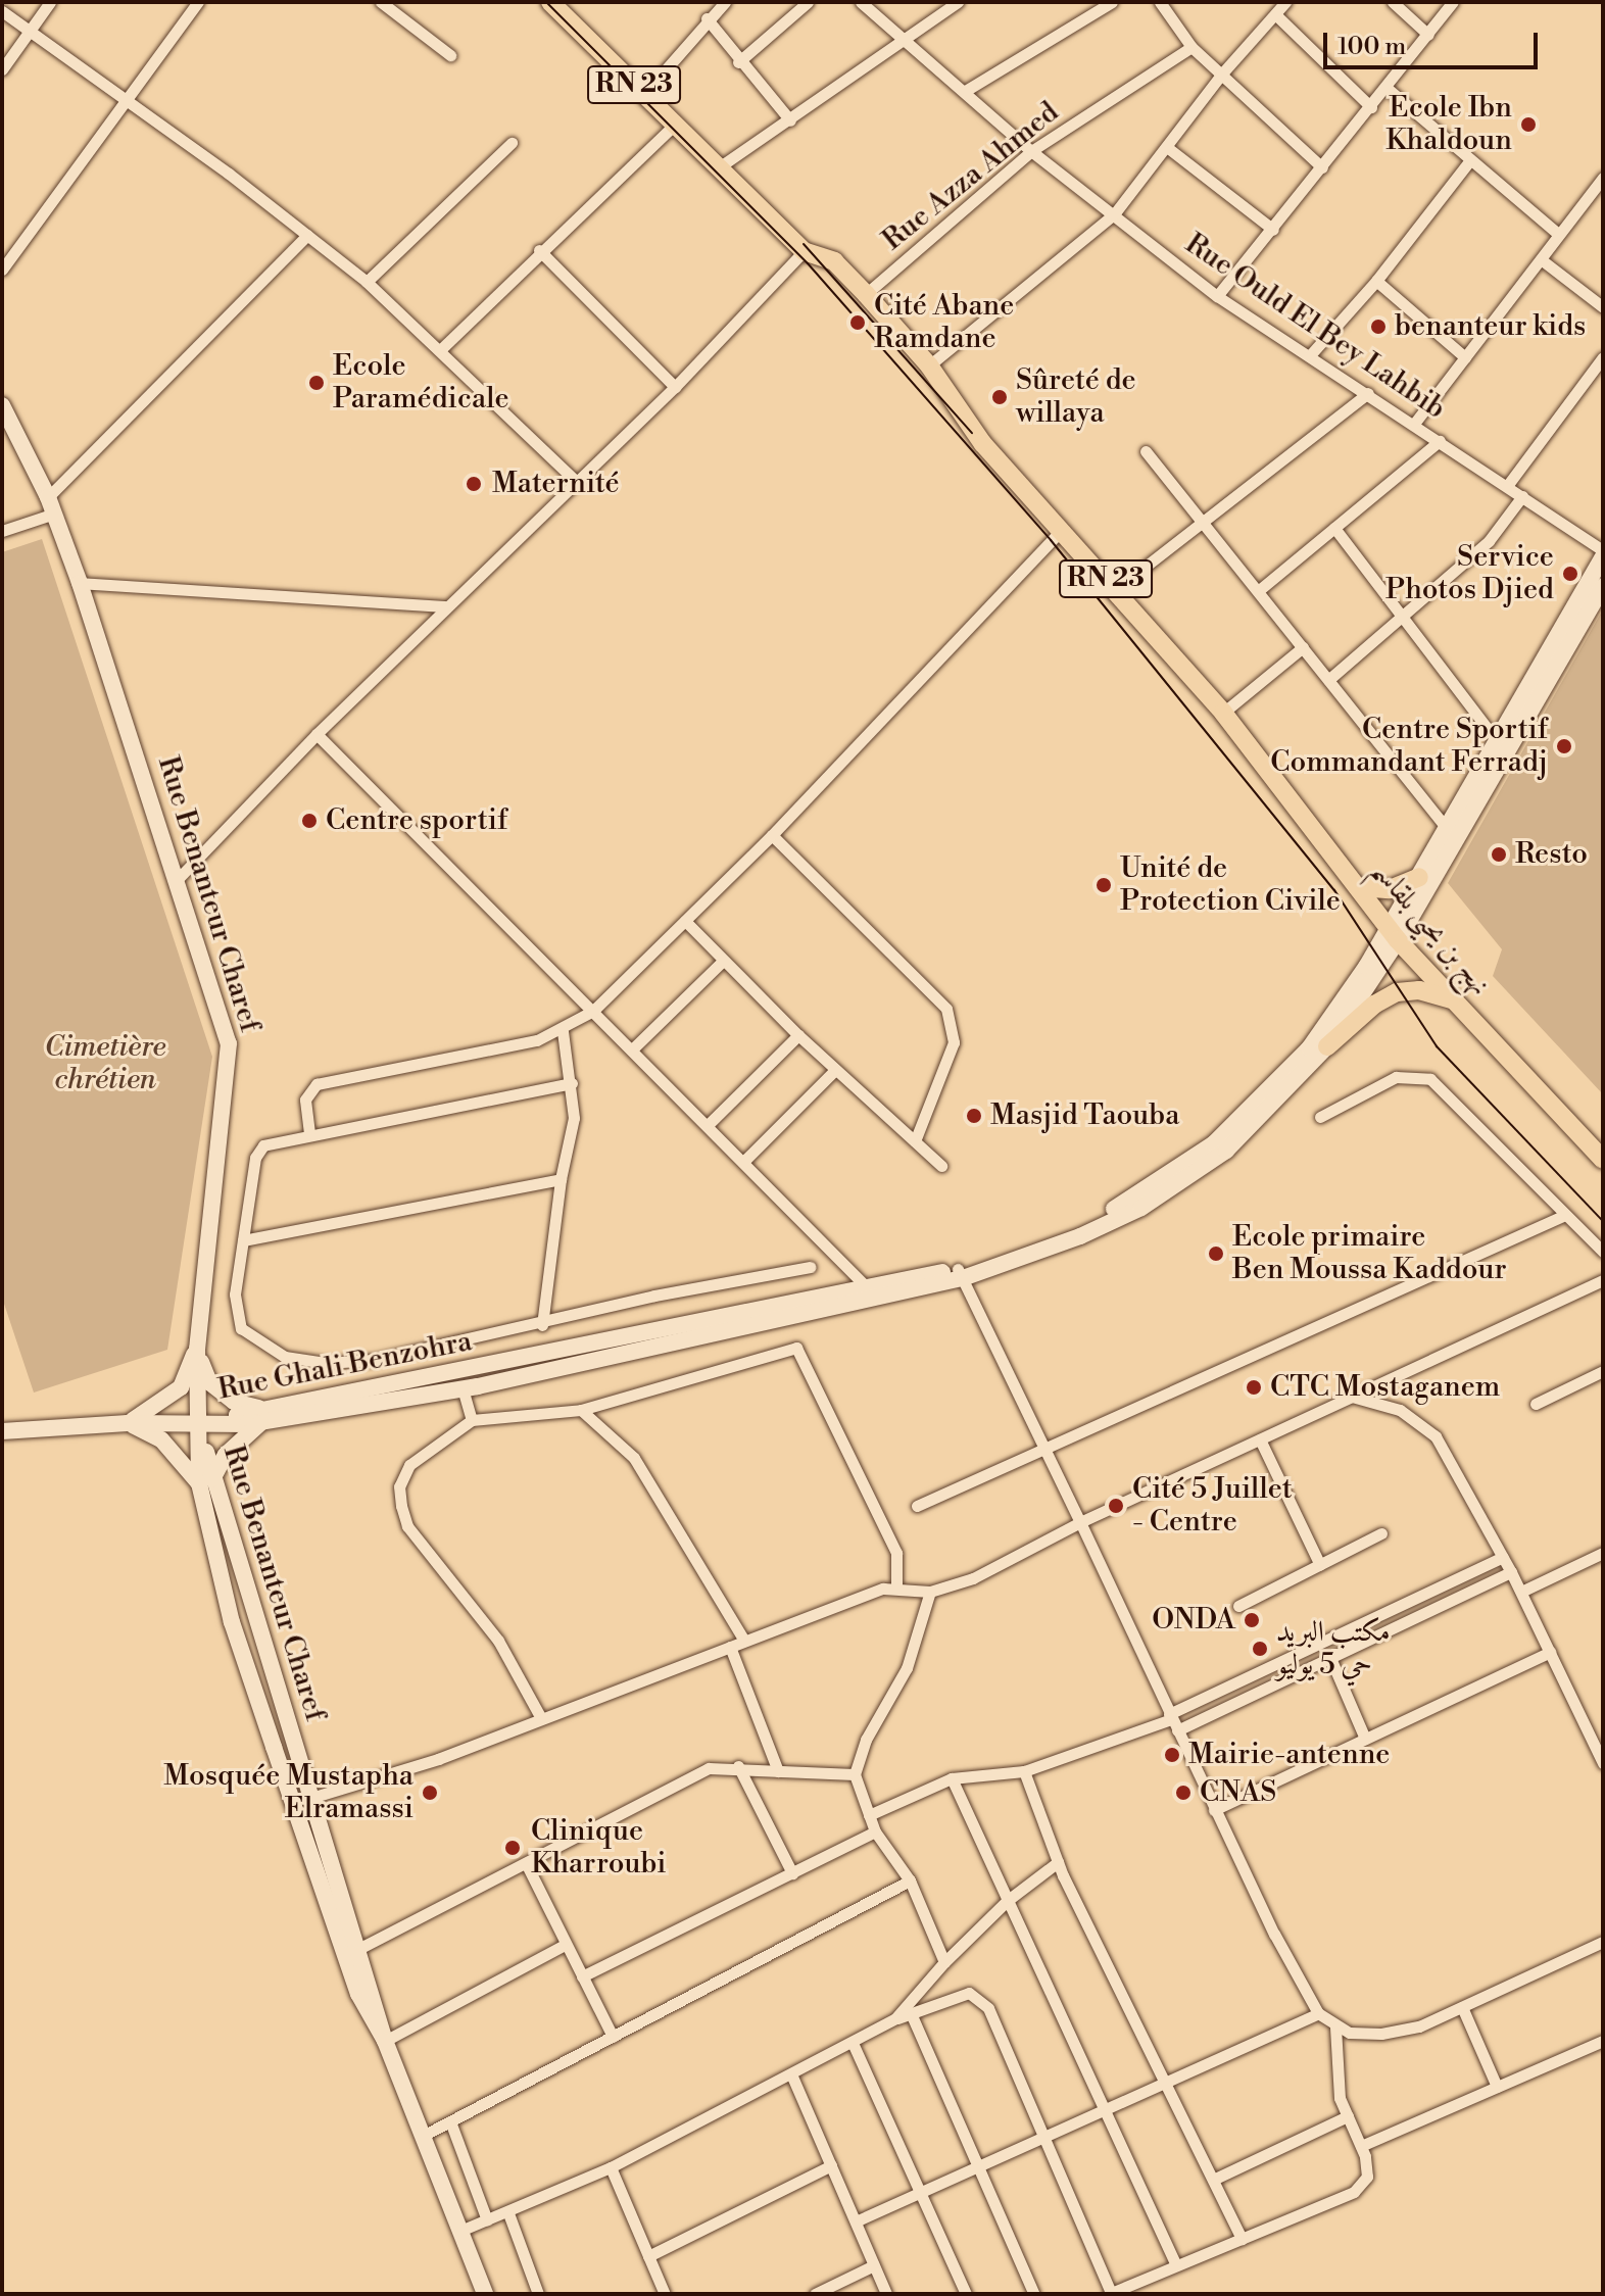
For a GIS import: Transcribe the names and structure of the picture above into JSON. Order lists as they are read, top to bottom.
{
  "streets": {
    "main road": [
      "RN 23",
      "Rue Benanteur Charef",
      "نهج بن يحيى بلقاسم",
      "Rue Ghali Benzohra"
    ],
    "street": ["Rue Azza Ahmed", "Rue Ould El Bey Lahbib"]
  },
  "crossings": [
    ["RN 23", "نهج بن يحيى بلقاسم"],
    ["Rue Azza Ahmed", "Rue Ould El Bey Lahbib"],
    ["Rue Azza Ahmed", "نهج بن يحيى بلقاسم"],
    ["Rue Ould El Bey Lahbib", "Rue Ghali Benzohra"],
    ["Rue Benanteur Charef", "Rue Ghali Benzohra"],
    ["نهج بن يحيى بلقاسم", "Rue Ghali Benzohra"]
  ],
  "parks": ["Cimetière chrétien"],
  "places": [
    "Ecole Ibn Khaldoun",
    "Cité Abane Ramdane",
    "benanteur kids",
    "Ecole Paramédicale",
    "Sûreté de willaya",
    "Maternité",
    "Service Photos Djied",
    "Centre Sportif Commandant Ferradj",
    "Centre sportif",
    "Resto",
    "Unité de Protection Civile",
    "Masjid Taouba",
    "Ecole primaire Ben Moussa Kaddour",
    "CTC Mostaganem",
    "Cité 5 Juillet - Centre",
    "ONDA",
    "مكتب البريد حي 5 يوليو",
    "Mairie-antenne",
    "Mosquée Mustapha Elramassi",
    "CNAS",
    "Clinique Kharroubi"
  ],
  "scale_bar": "100 m"
}
